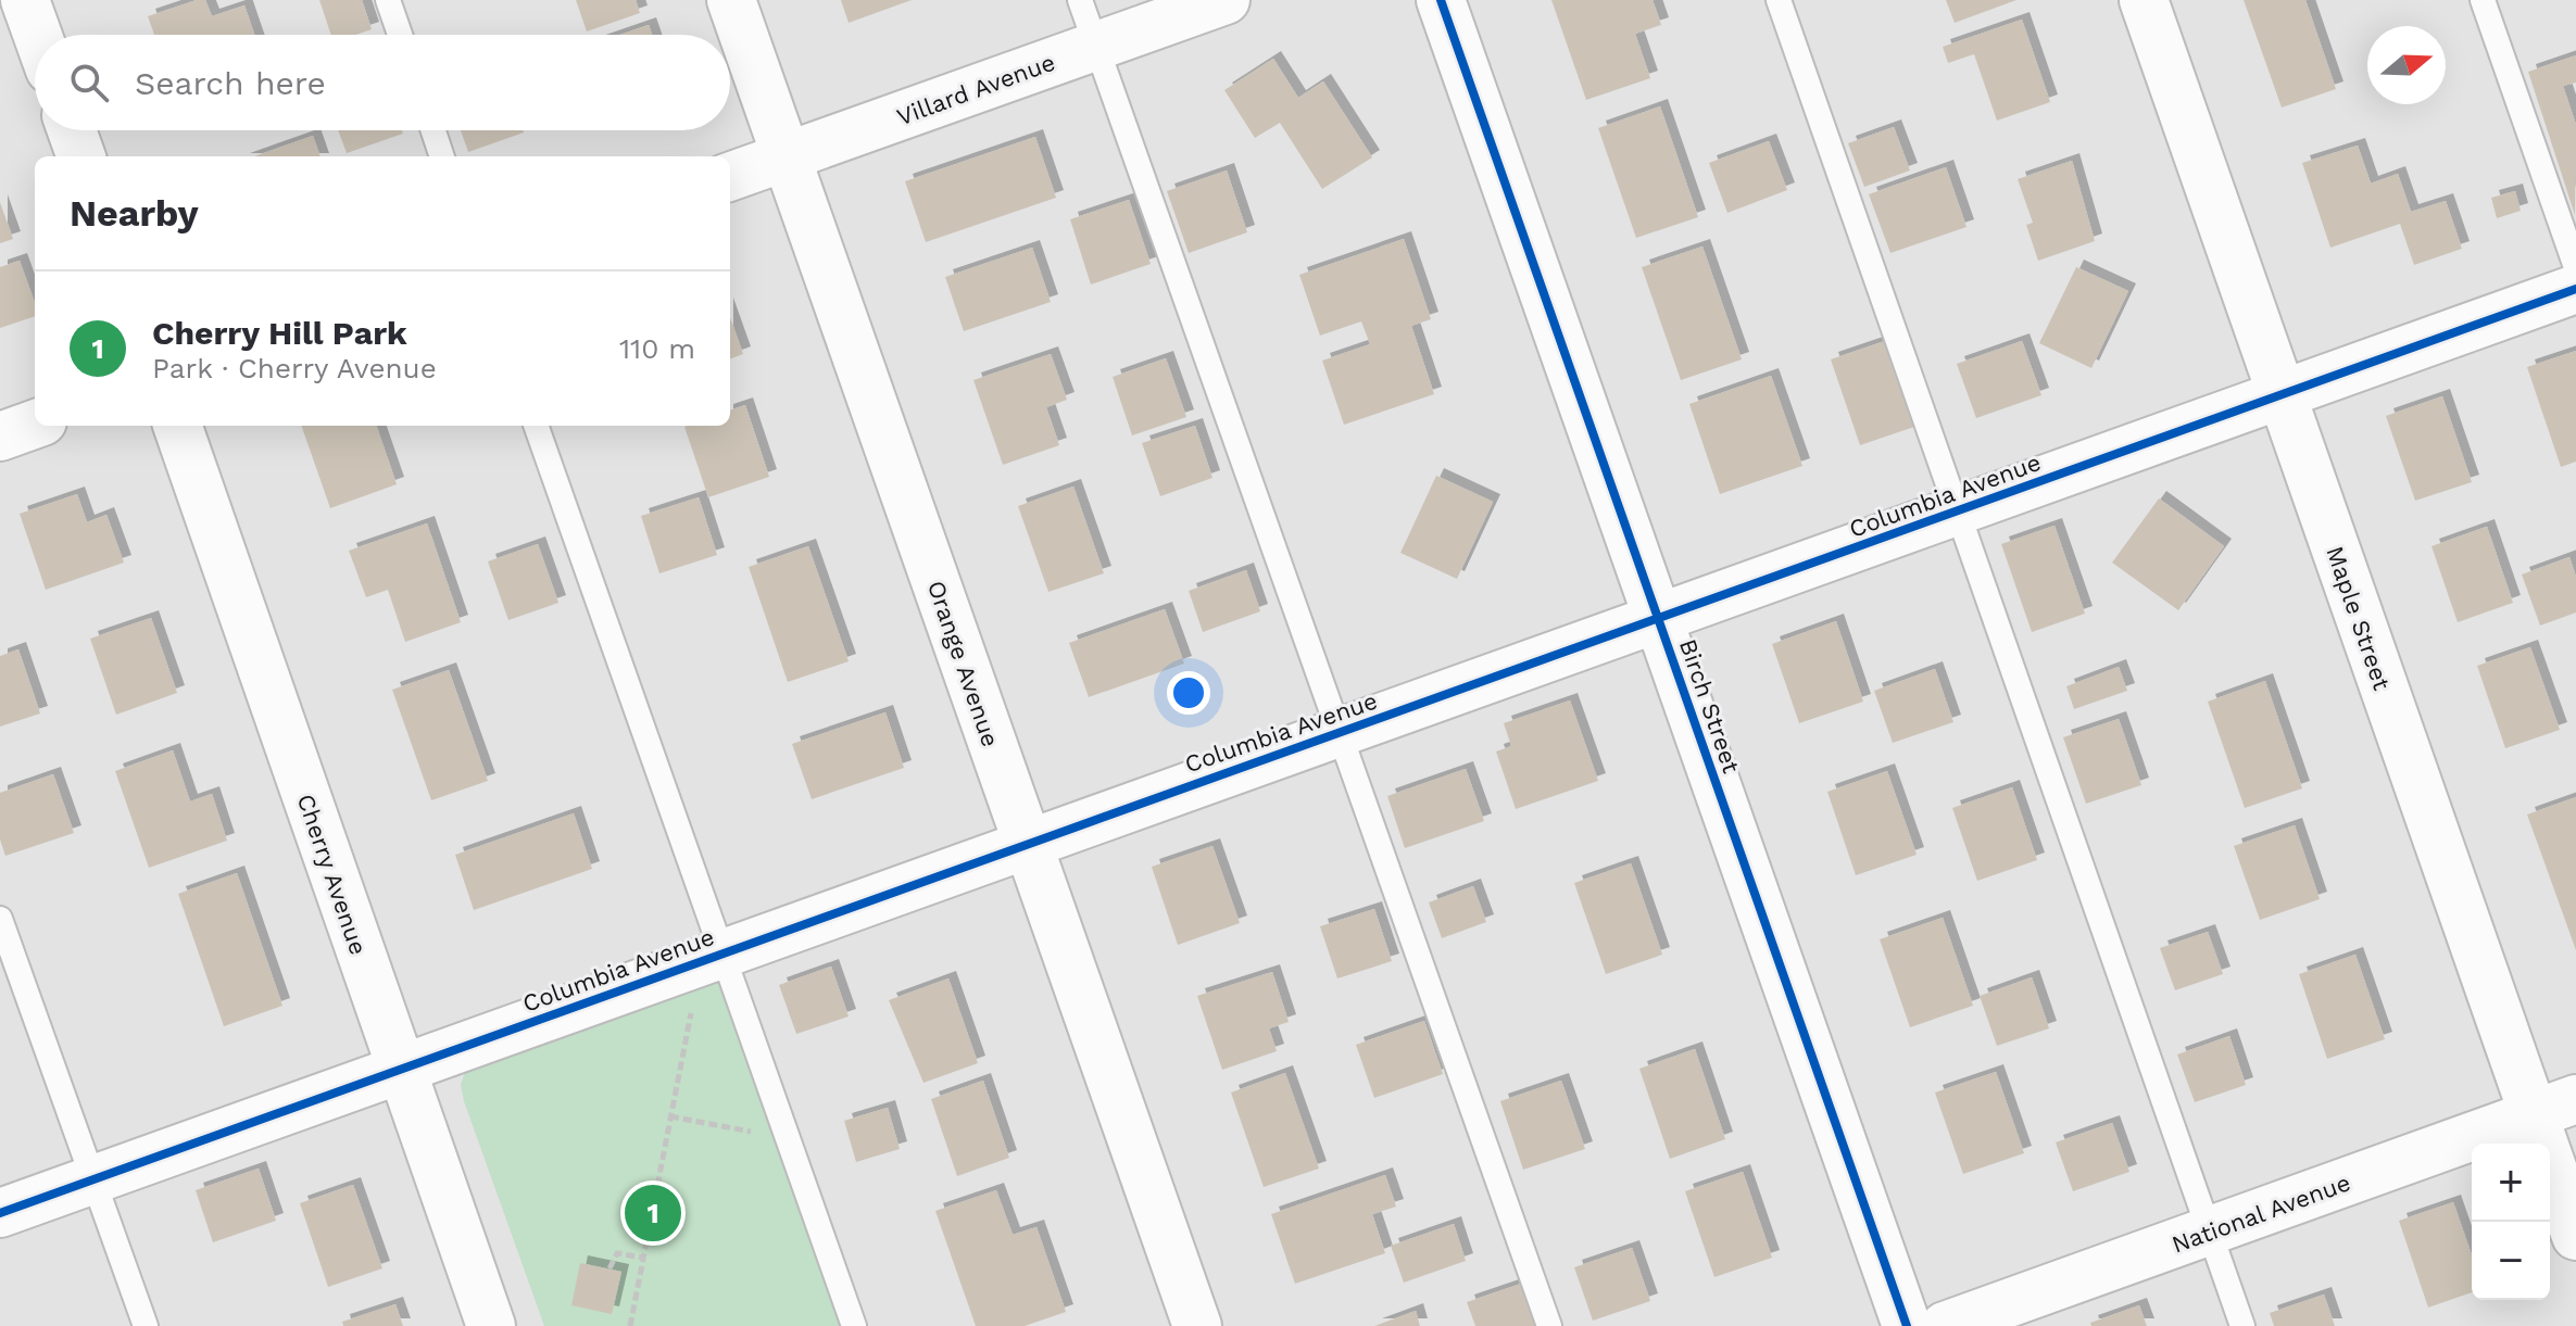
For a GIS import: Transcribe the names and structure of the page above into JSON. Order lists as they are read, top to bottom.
{
  "streets": {
    "street": [
      "Villard Avenue",
      "Columbia Avenue",
      "Maple Street",
      "Orange Avenue",
      "Birch Street",
      "Cherry Avenue",
      "National Avenue"
    ]
  },
  "crossings": [
    ["Villard Avenue", "Orange Avenue"],
    ["Columbia Avenue", "Maple Street"],
    ["Columbia Avenue", "Orange Avenue"],
    ["Columbia Avenue", "Birch Street"],
    ["Columbia Avenue", "Cherry Avenue"],
    ["Maple Street", "National Avenue"]
  ],
  "north": "right",
  "page": {
    "search": "Search here",
    "heading": "Nearby",
    "list": [
      {
        "mark": "1",
        "name": "Cherry Hill Park",
        "note": "Park · Cherry Avenue",
        "value": "110 m"
      }
    ],
    "map_buttons": ["+", "−"],
    "pins": "1"
  }
}
